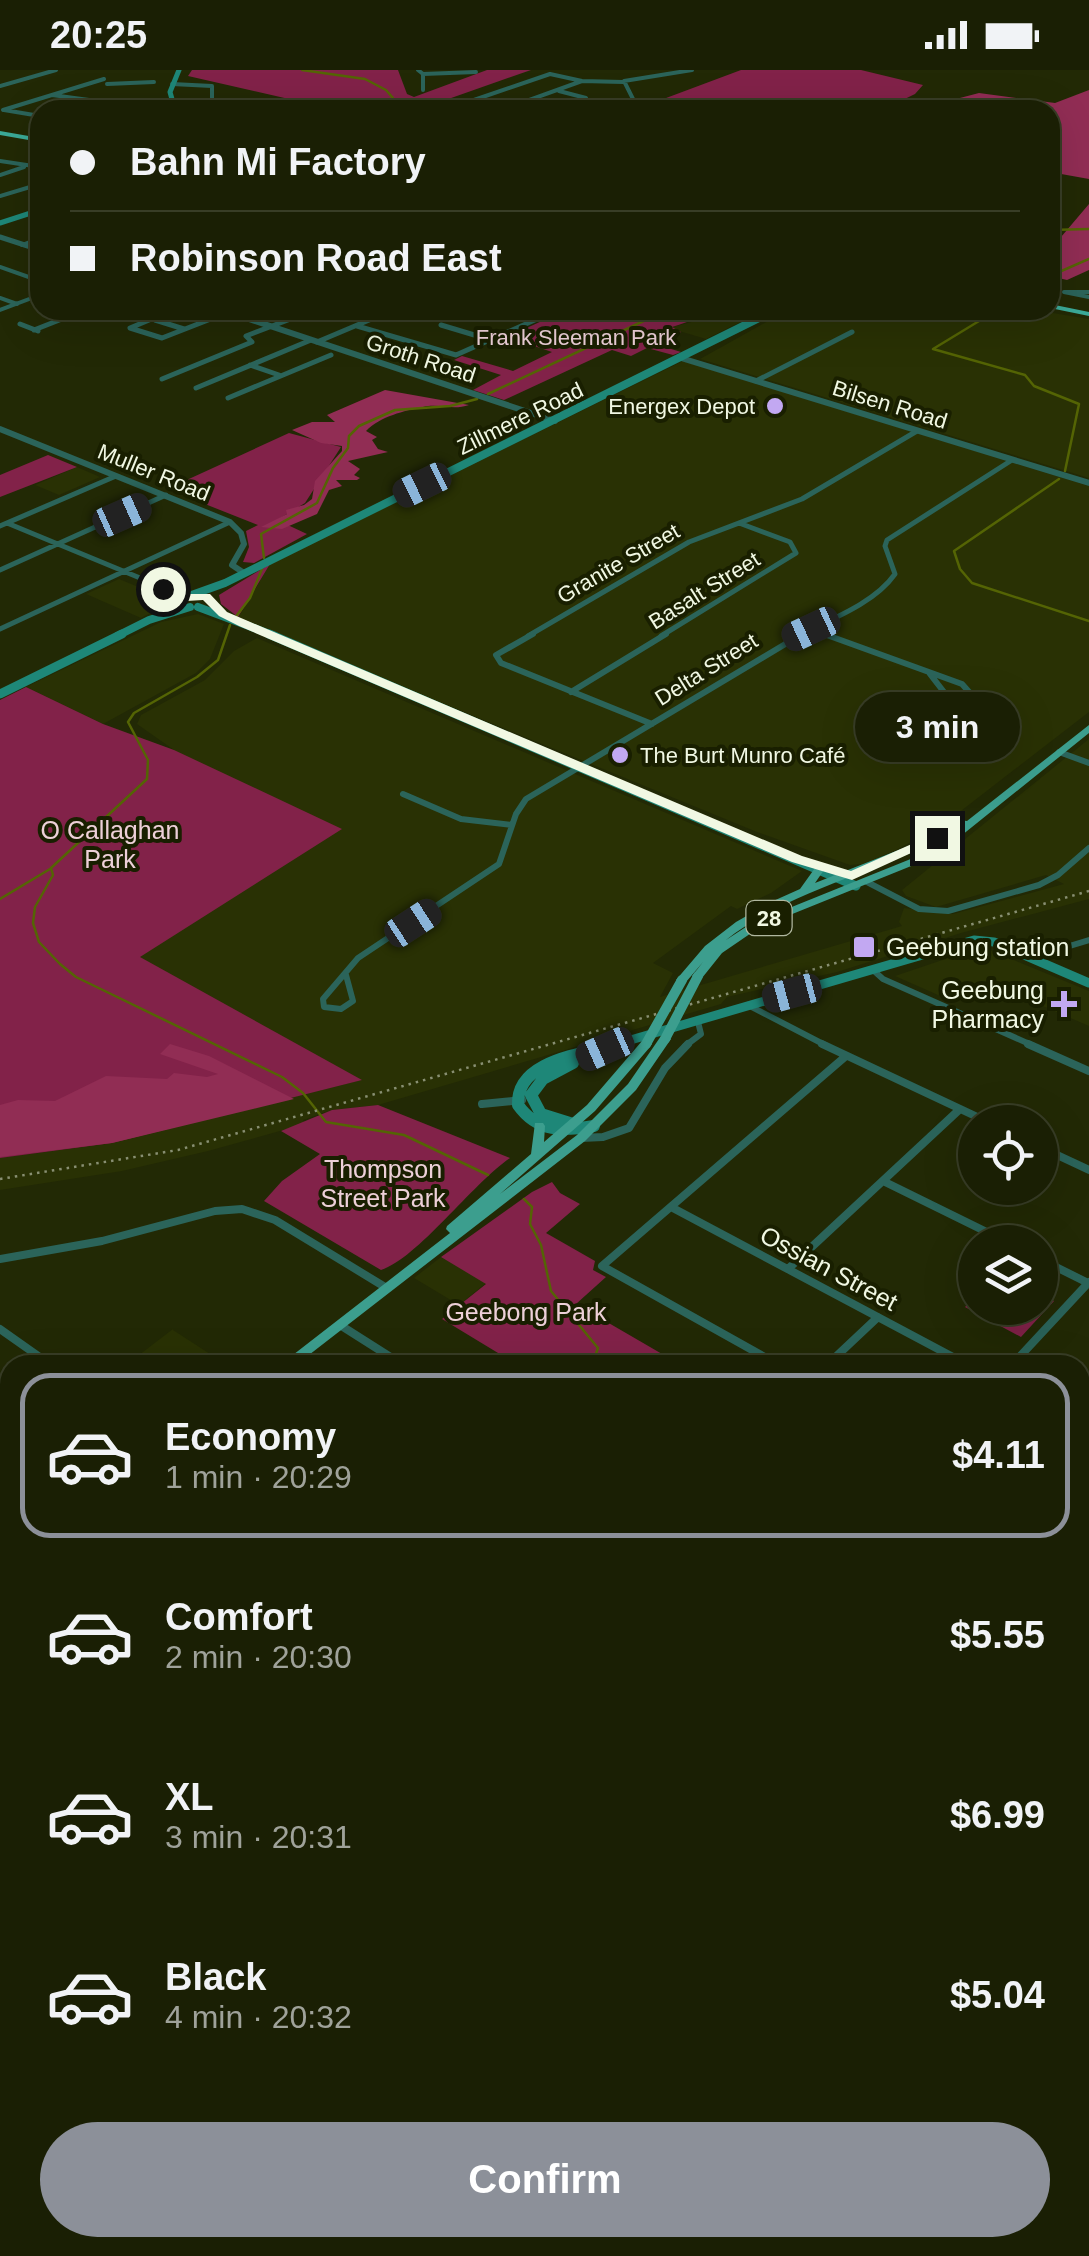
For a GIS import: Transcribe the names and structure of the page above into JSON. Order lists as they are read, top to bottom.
{
  "streets": {
    "main road": ["Zillmere Road", "28"],
    "street": [
      "Groth Road",
      "Bilsen Road",
      "Muller Road",
      "Granite Street",
      "Basalt Street",
      "Delta Street",
      "Ossian Street"
    ]
  },
  "crossings": [
    ["Groth Road", "Zillmere Road"],
    ["Bilsen Road", "Zillmere Road"],
    ["Bilsen Road", "Granite Street"],
    ["Bilsen Road", "Delta Street"],
    ["Zillmere Road", "Muller Road"],
    ["Granite Street", "Basalt Street"],
    ["Granite Street", "Delta Street"]
  ],
  "parks": [
    "Frank Sleeman Park",
    "O Callaghan Park",
    "Thompson Street Park",
    "Geebong Park"
  ],
  "places": {
    "other": ["Energex Depot", "The Burt Munro Café"],
    "transit": ["Geebung station"],
    "health": ["Geebung Pharmacy"]
  },
  "page": {
    "status": "20:25",
    "banner": ["Bahn Mi Factory", "Robinson Road East"],
    "bubble": "3 min",
    "list": [
      {
        "name": "Economy",
        "note": "1 min · 20:29",
        "value": "$4.11"
      },
      {
        "name": "Comfort",
        "note": "2 min · 20:30",
        "value": "$5.55"
      },
      {
        "name": "XL",
        "note": "3 min · 20:31",
        "value": "$6.99"
      },
      {
        "name": "Black",
        "note": "4 min · 20:32",
        "value": "$5.04"
      }
    ],
    "buttons": "Confirm"
  }
}
